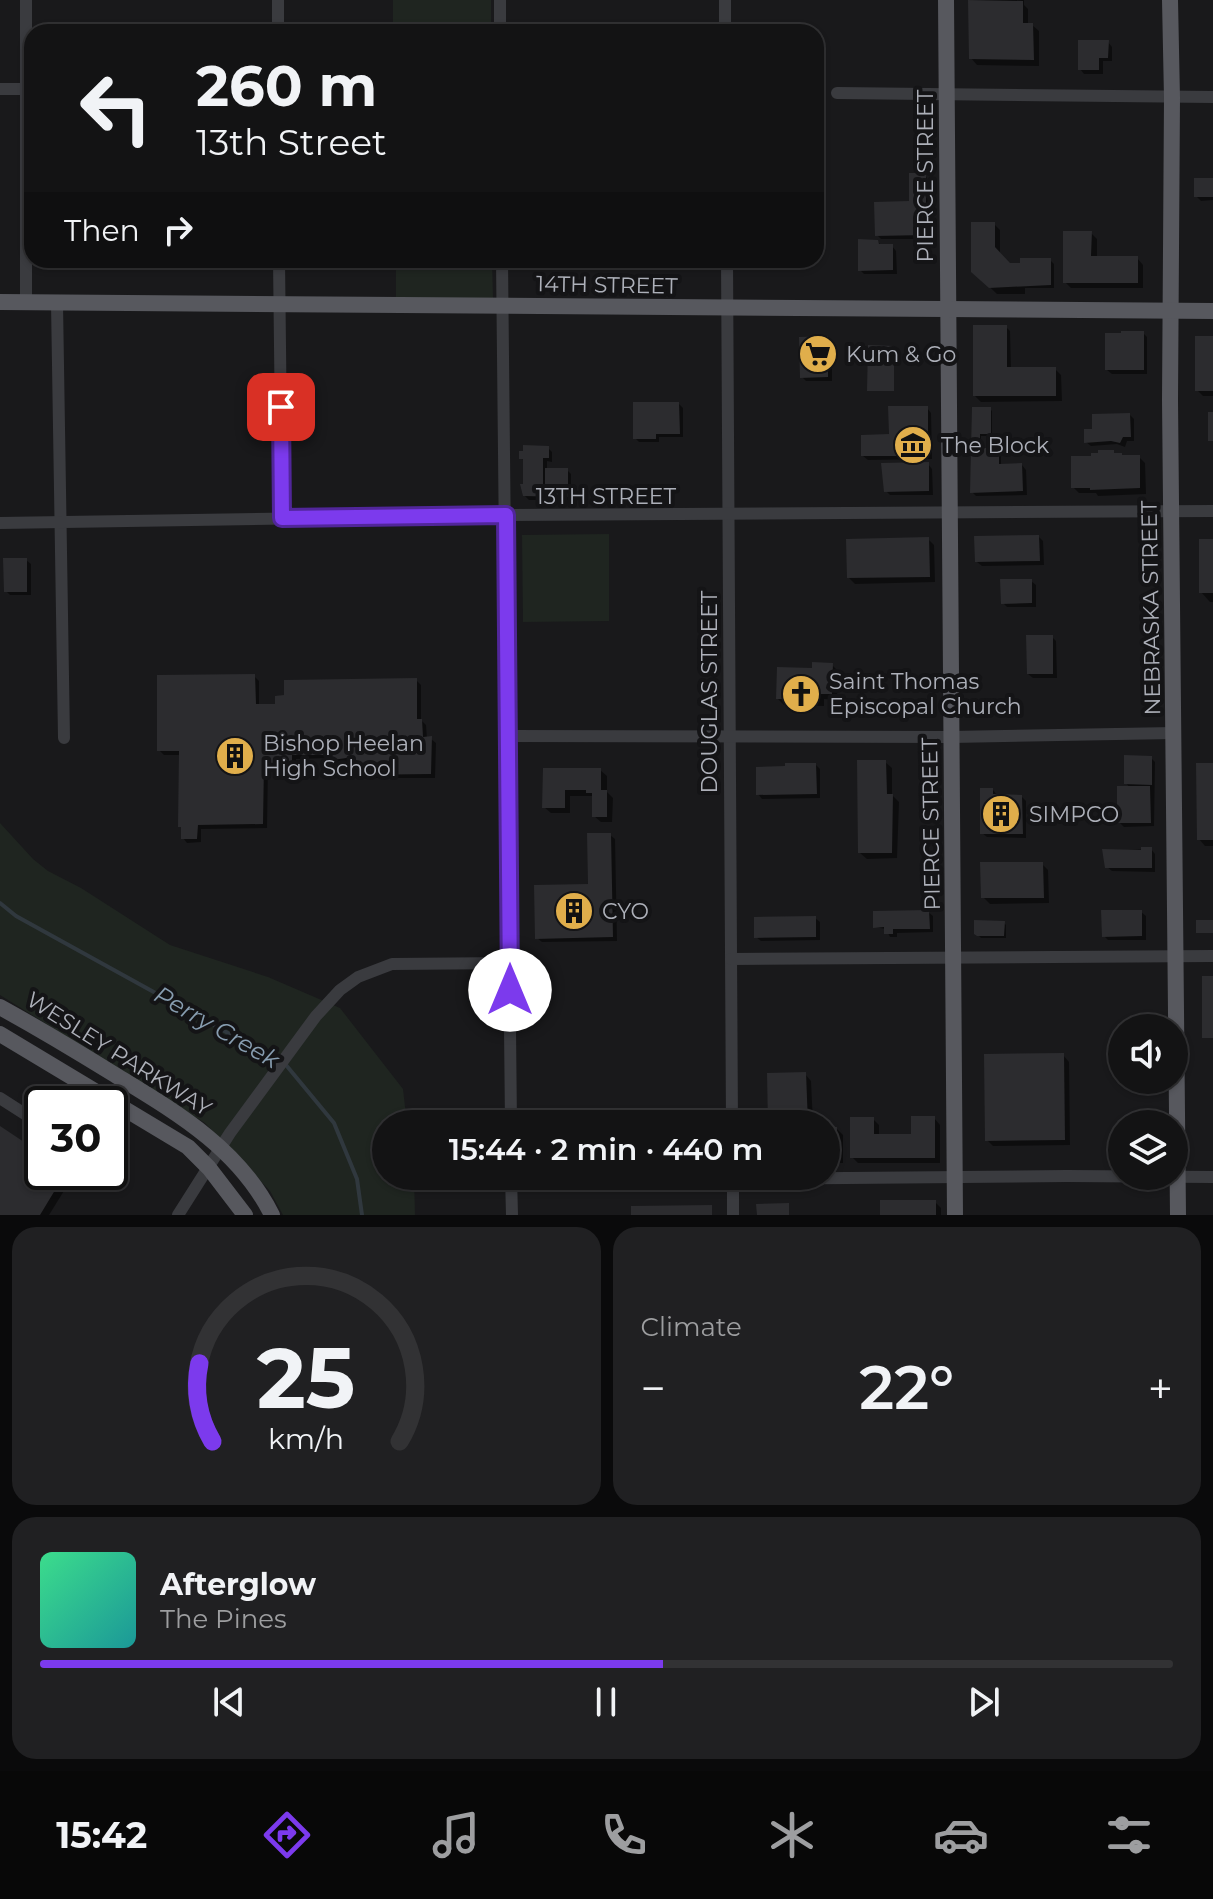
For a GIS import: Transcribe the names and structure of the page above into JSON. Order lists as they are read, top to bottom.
{
  "streets": {
    "main road": [
      "PIERCE STREET",
      "14TH STREET",
      "NEBRASKA STREET",
      "WESLEY PARKWAY"
    ],
    "street": ["13TH STREET", "DOUGLAS STREET"]
  },
  "crossings": [
    ["PIERCE STREET", "14TH STREET"],
    ["PIERCE STREET", "13TH STREET"],
    ["14TH STREET", "NEBRASKA STREET"],
    ["14TH STREET", "DOUGLAS STREET"],
    ["13TH STREET", "NEBRASKA STREET"],
    ["13TH STREET", "DOUGLAS STREET"]
  ],
  "water": ["Perry Creek"],
  "places": {
    "supermarket": ["Kum & Go"],
    "museum": ["The Block"],
    "church": ["Saint Thomas Episcopal Church"],
    "building": ["Bishop Heelan High School", "SIMPCO", "CYO"]
  },
  "page": {
    "turn": ["260 m", "13th Street"],
    "then": "Then",
    "limit": "30",
    "trip": "15:44 · 2 min · 440 m",
    "tile": "Climate",
    "heat": ["−", "22°", "+"],
    "song": ["Afterglow", "The Pines"],
    "tabs": "15:42",
    "gauge": ["25", "km/h"]
  }
}
